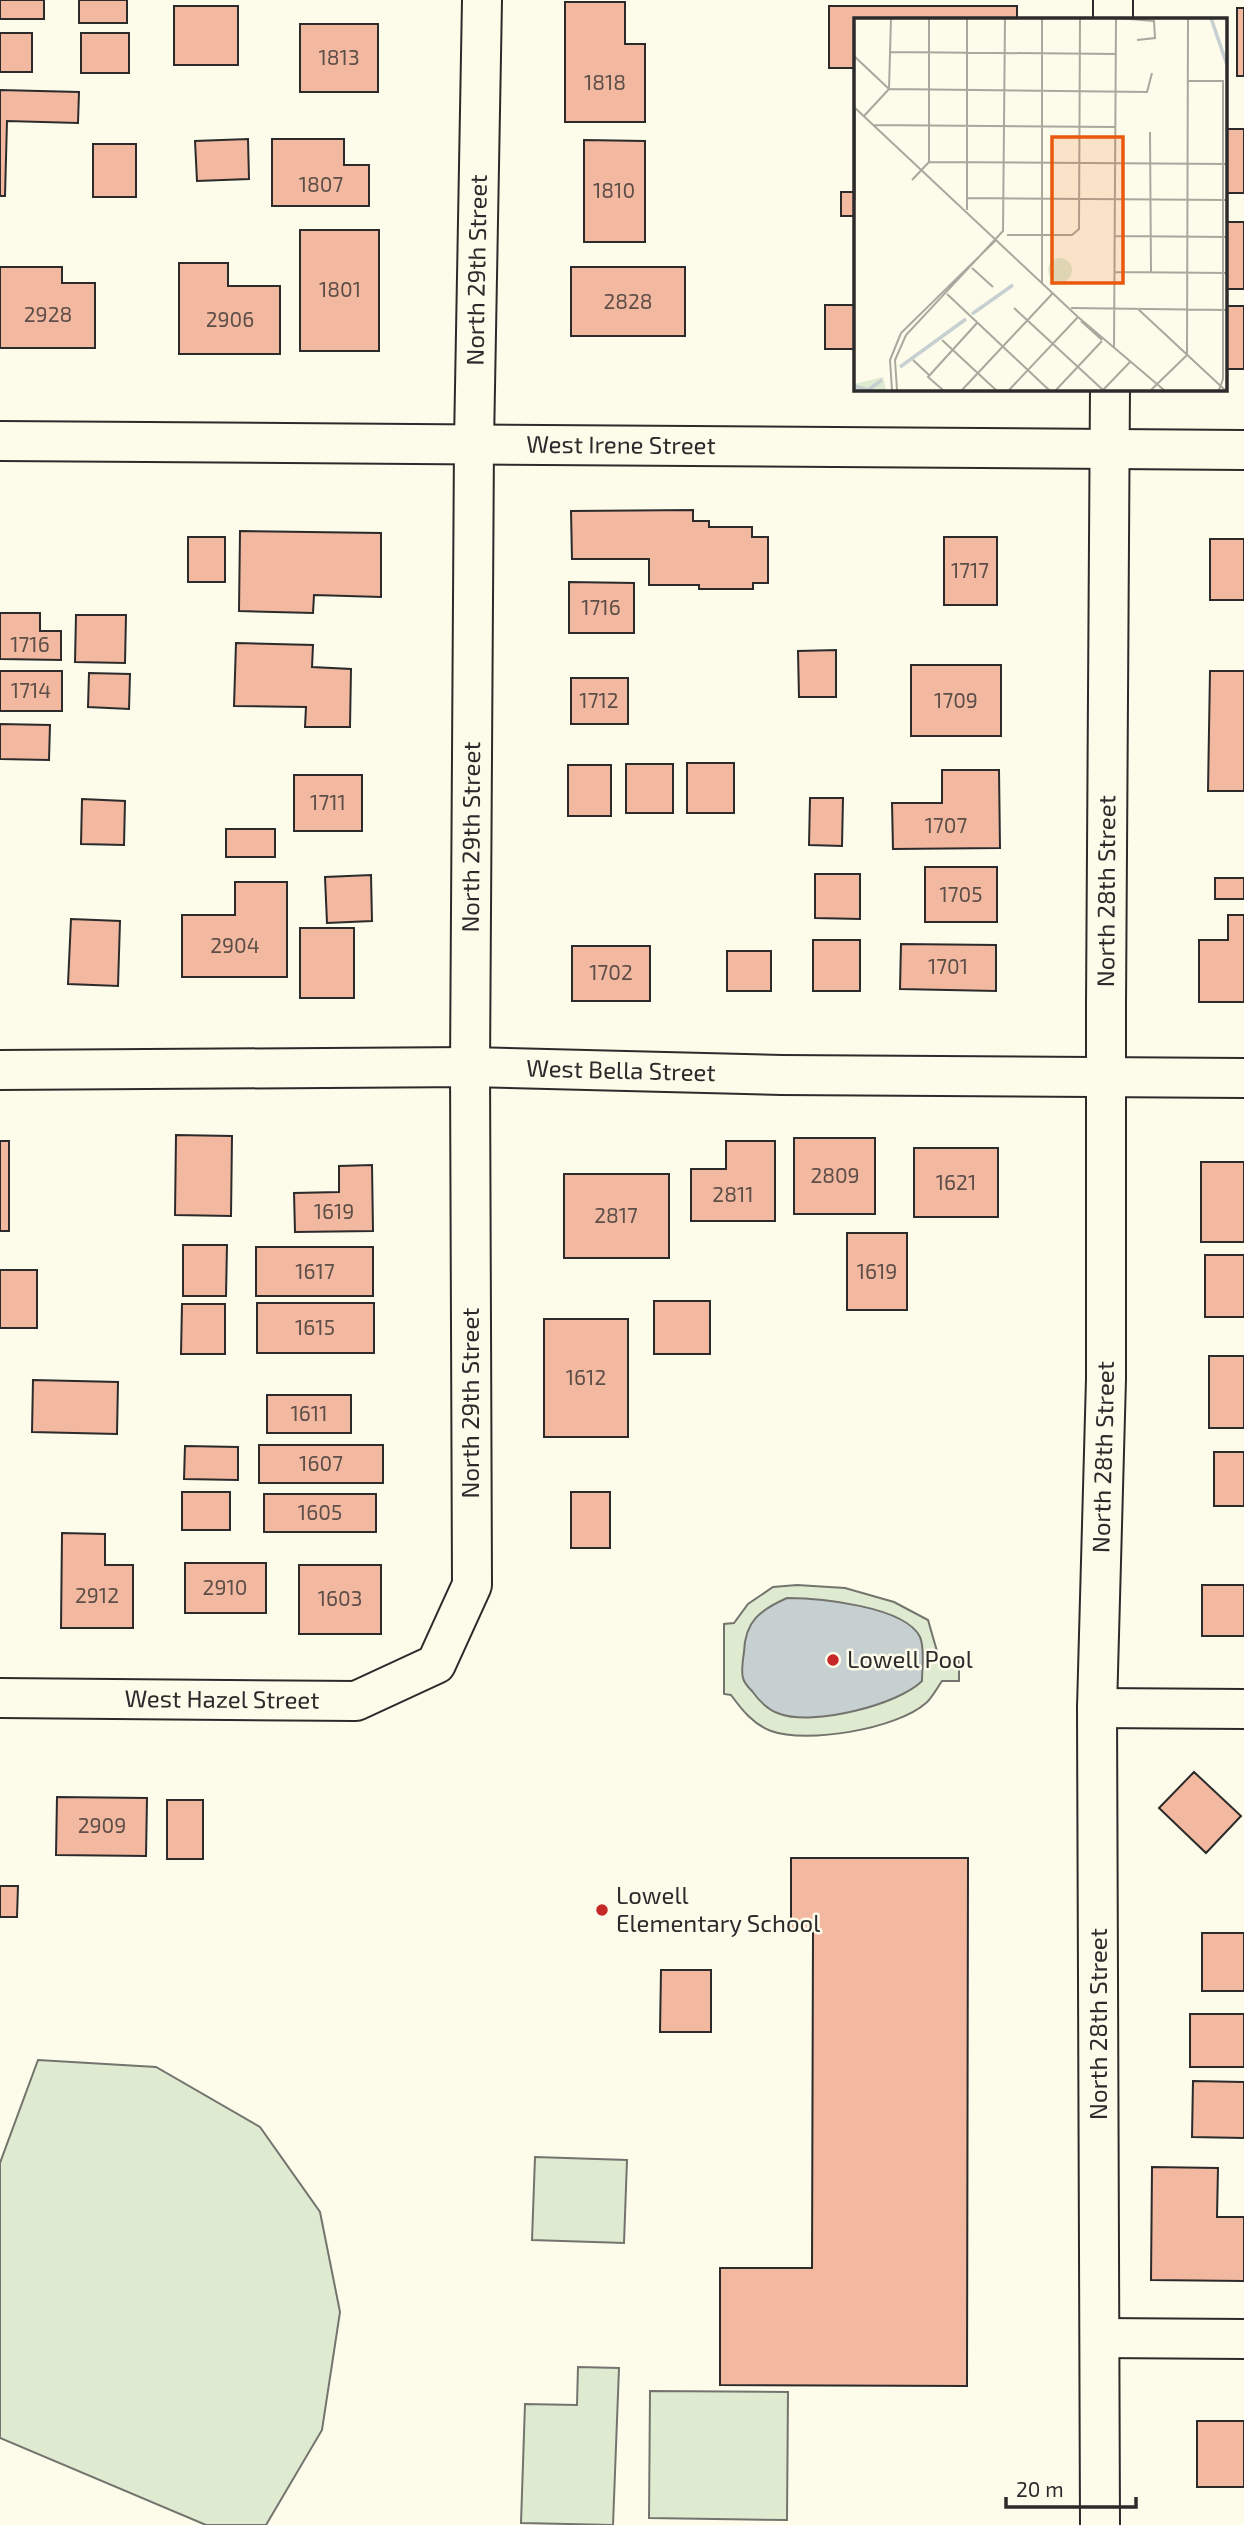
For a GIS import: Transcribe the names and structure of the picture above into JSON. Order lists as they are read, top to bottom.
{
  "streets": {
    "street": [
      "North 29th Street",
      "West Irene Street",
      "North 28th Street",
      "West Bella Street",
      "West Hazel Street"
    ]
  },
  "crossings": [
    ["North 29th Street", "West Irene Street"],
    ["North 29th Street", "West Bella Street"],
    ["North 29th Street", "West Hazel Street"],
    ["West Irene Street", "North 28th Street"],
    ["North 28th Street", "West Bella Street"]
  ],
  "places": ["Lowell Pool", "Lowell Elementary School"],
  "house_numbers": [
    "1813",
    "1818",
    "1807",
    "1810",
    "1801",
    "2828",
    "2928",
    "2906",
    "1717",
    "1716",
    "1716",
    "1714",
    "1712",
    "1709",
    "1711",
    "1707",
    "1705",
    "2904",
    "1701",
    "1702",
    "2809",
    "1621",
    "2811",
    "1619",
    "2817",
    "1617",
    "1619",
    "1615",
    "1612",
    "1611",
    "1607",
    "1605",
    "2910",
    "2912",
    "1603",
    "2909"
  ],
  "scale_bar": "20 m"
}
